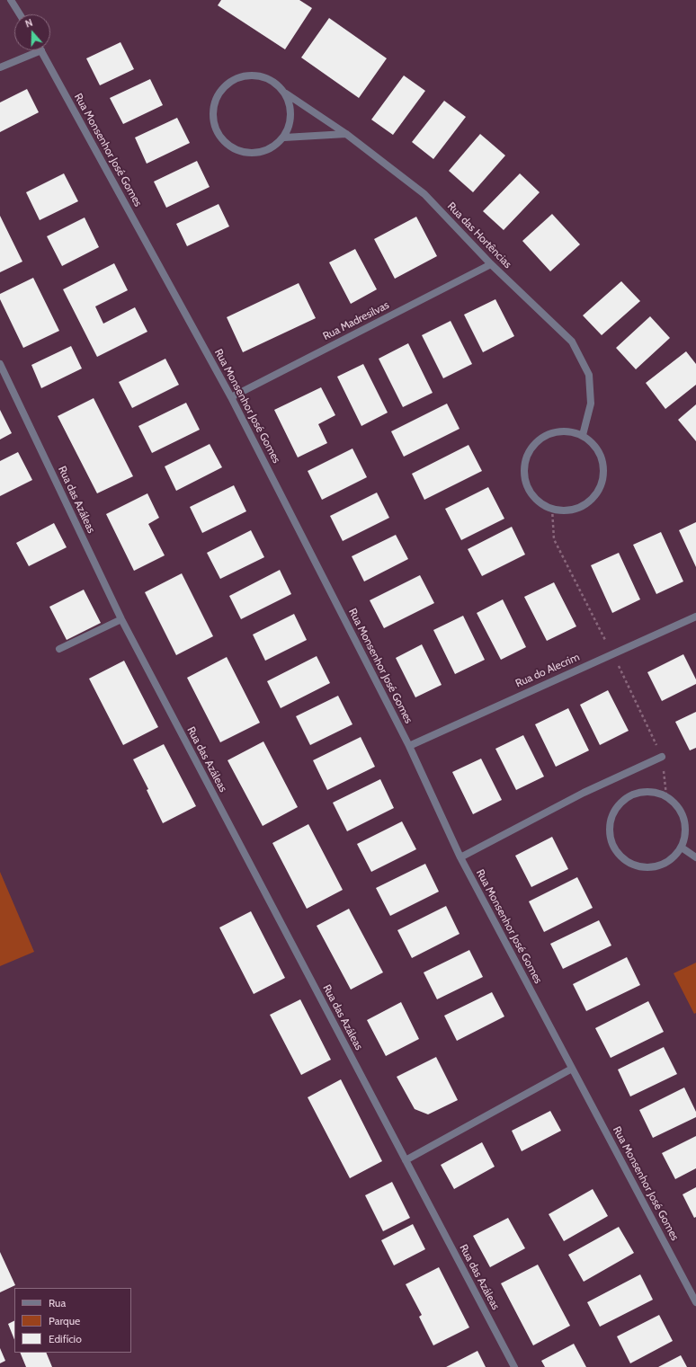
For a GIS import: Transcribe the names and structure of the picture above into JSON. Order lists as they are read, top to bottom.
{
  "streets": {
    "street": [
      "Rua Monsenhor José Gomes",
      "Rua das Hortências",
      "Rua Madresilvas",
      "Rua das Azáleas",
      "Rua do Alecrim"
    ]
  },
  "crossings": [
    ["Rua Monsenhor José Gomes", "Rua Madresilvas"],
    ["Rua Monsenhor José Gomes", "Rua do Alecrim"],
    ["Rua das Hortências", "Rua Madresilvas"]
  ],
  "legend": ["Rua", "Parque", "Edifício"],
  "north": "top"
}
